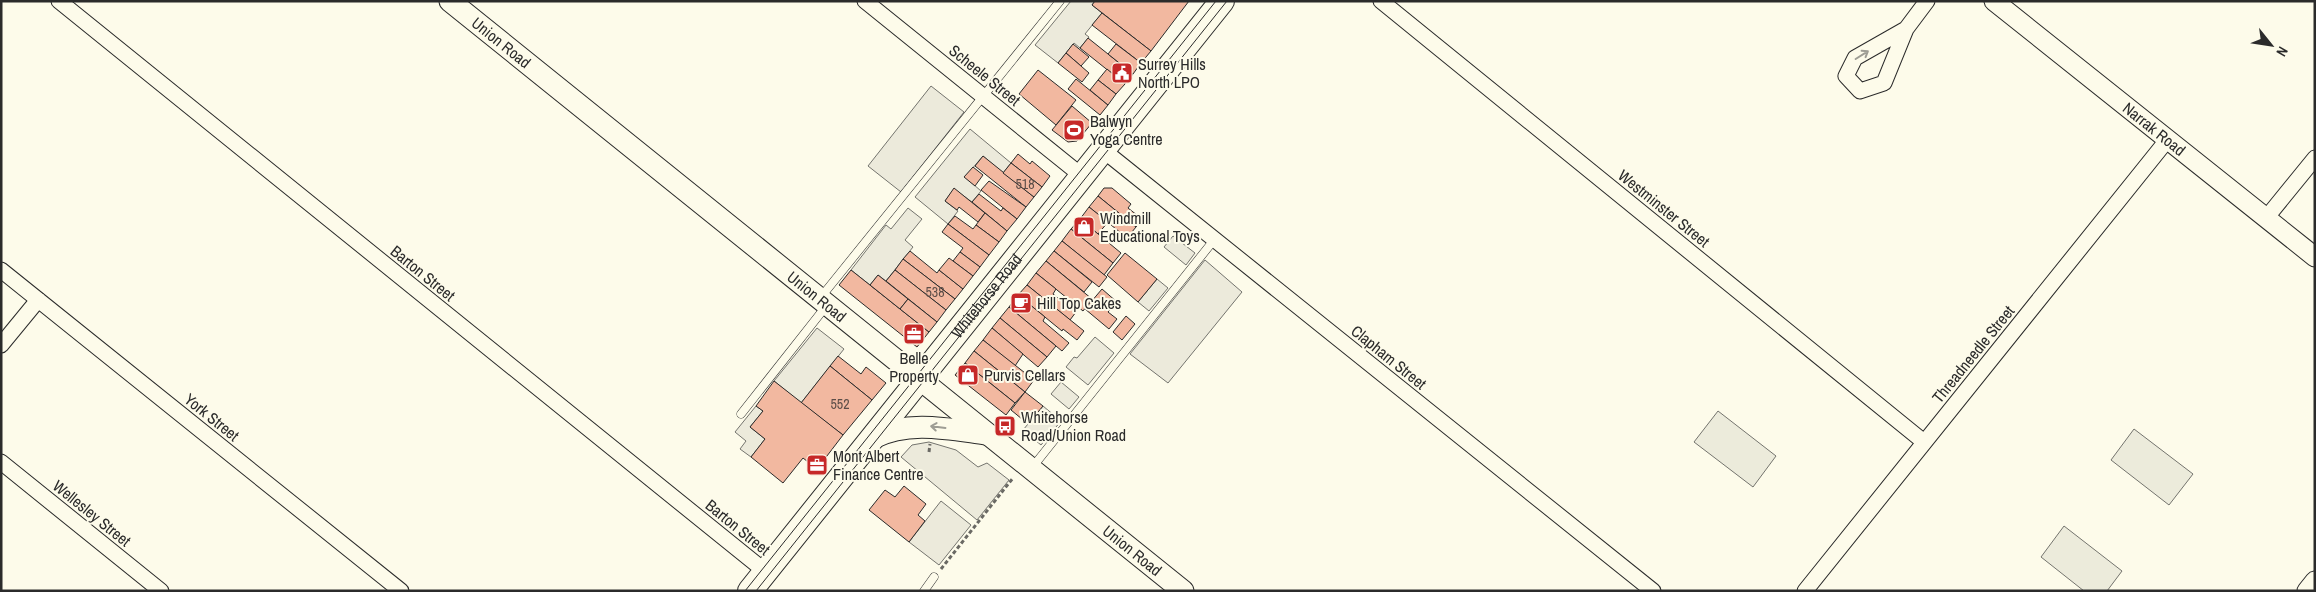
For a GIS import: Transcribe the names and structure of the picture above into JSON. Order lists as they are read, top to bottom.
{
  "streets": {
    "main road": ["Union Road", "Whitehorse Road"],
    "street": [
      "Scheele Street",
      "Narrak Road",
      "Westminster Street",
      "Barton Street",
      "Threadneedle Street",
      "Clapham Street",
      "York Street",
      "Wellesley Street"
    ]
  },
  "crossings": [
    ["Union Road", "Whitehorse Road"],
    ["Scheele Street", "Whitehorse Road"],
    ["Narrak Road", "Threadneedle Street"],
    ["Westminster Street", "Threadneedle Street"],
    ["Barton Street", "Whitehorse Road"],
    ["Whitehorse Road", "Clapham Street"]
  ],
  "places": {
    "public building": ["Surrey Hills North LPO"],
    "sports": ["Balwyn Yoga Centre"],
    "shop": ["Windmill Educational Toys", "Purvis Cellars"],
    "cafe": ["Hill Top Cakes"],
    "office": ["Belle Property", "Mont Albert Finance Centre"],
    "bus stop": ["Whitehorse Road/Union Road"]
  },
  "house_numbers": ["518", "538", "552"],
  "north": "bottom right"
}
